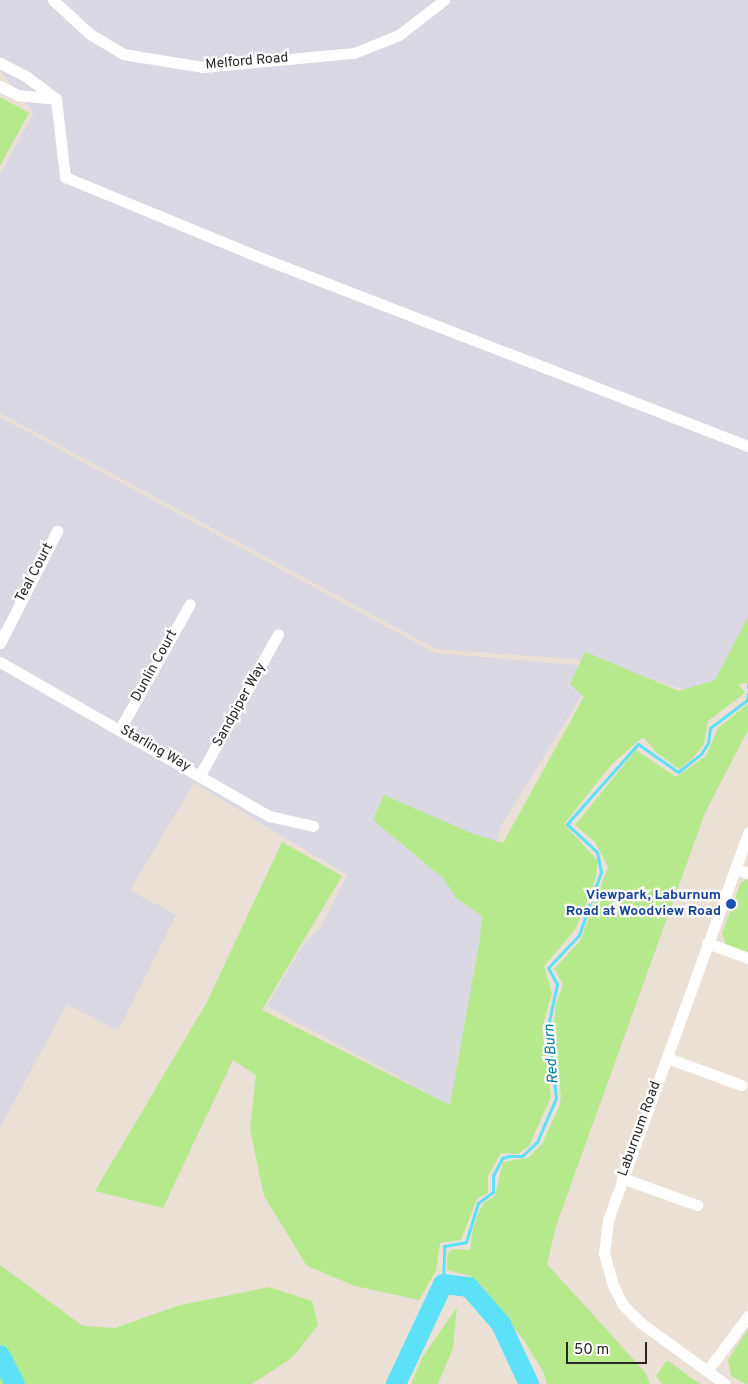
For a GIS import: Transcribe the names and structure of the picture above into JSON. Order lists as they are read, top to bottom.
{
  "streets": {
    "street": [
      "Melford Road",
      "Teal Court",
      "Dunlin Court",
      "Sandpiper Way",
      "Starling Way",
      "Laburnum Road"
    ]
  },
  "crossings": [
    ["Dunlin Court", "Starling Way"],
    ["Sandpiper Way", "Starling Way"]
  ],
  "water": ["Red Burn"],
  "places": ["Viewpark, Laburnum Road at Woodview Road"],
  "scale_bar": "50 m"
}
